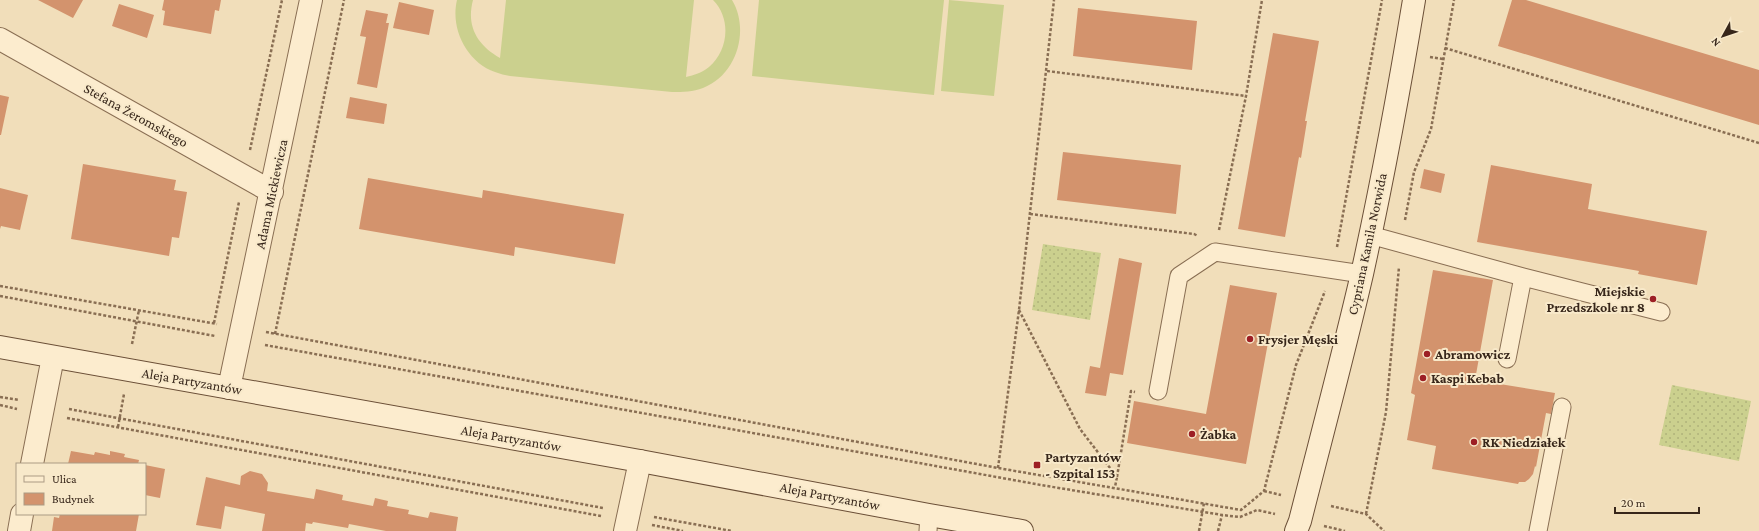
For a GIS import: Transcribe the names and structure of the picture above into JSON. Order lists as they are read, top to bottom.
{
  "streets": {
    "street": [
      "Stefana Żeromskiego",
      "Adama Mickiewicza",
      "Cypriana Kamila Norwida",
      "Aleja Partyzantów"
    ]
  },
  "crossings": [
    ["Stefana Żeromskiego", "Adama Mickiewicza"],
    ["Adama Mickiewicza", "Aleja Partyzantów"]
  ],
  "places": {
    "other": [
      "Miejskie Przedszkole nr 8",
      "Frysjer Męski",
      "Abramowicz",
      "Kaspi Kebab",
      "Żabka",
      "RK Niedziałek"
    ],
    "transit": ["Partyzantów - Szpital 153"]
  },
  "legend": ["Ulica", "Budynek"],
  "scale_bar": "20 m",
  "north": "bottom left"
}
